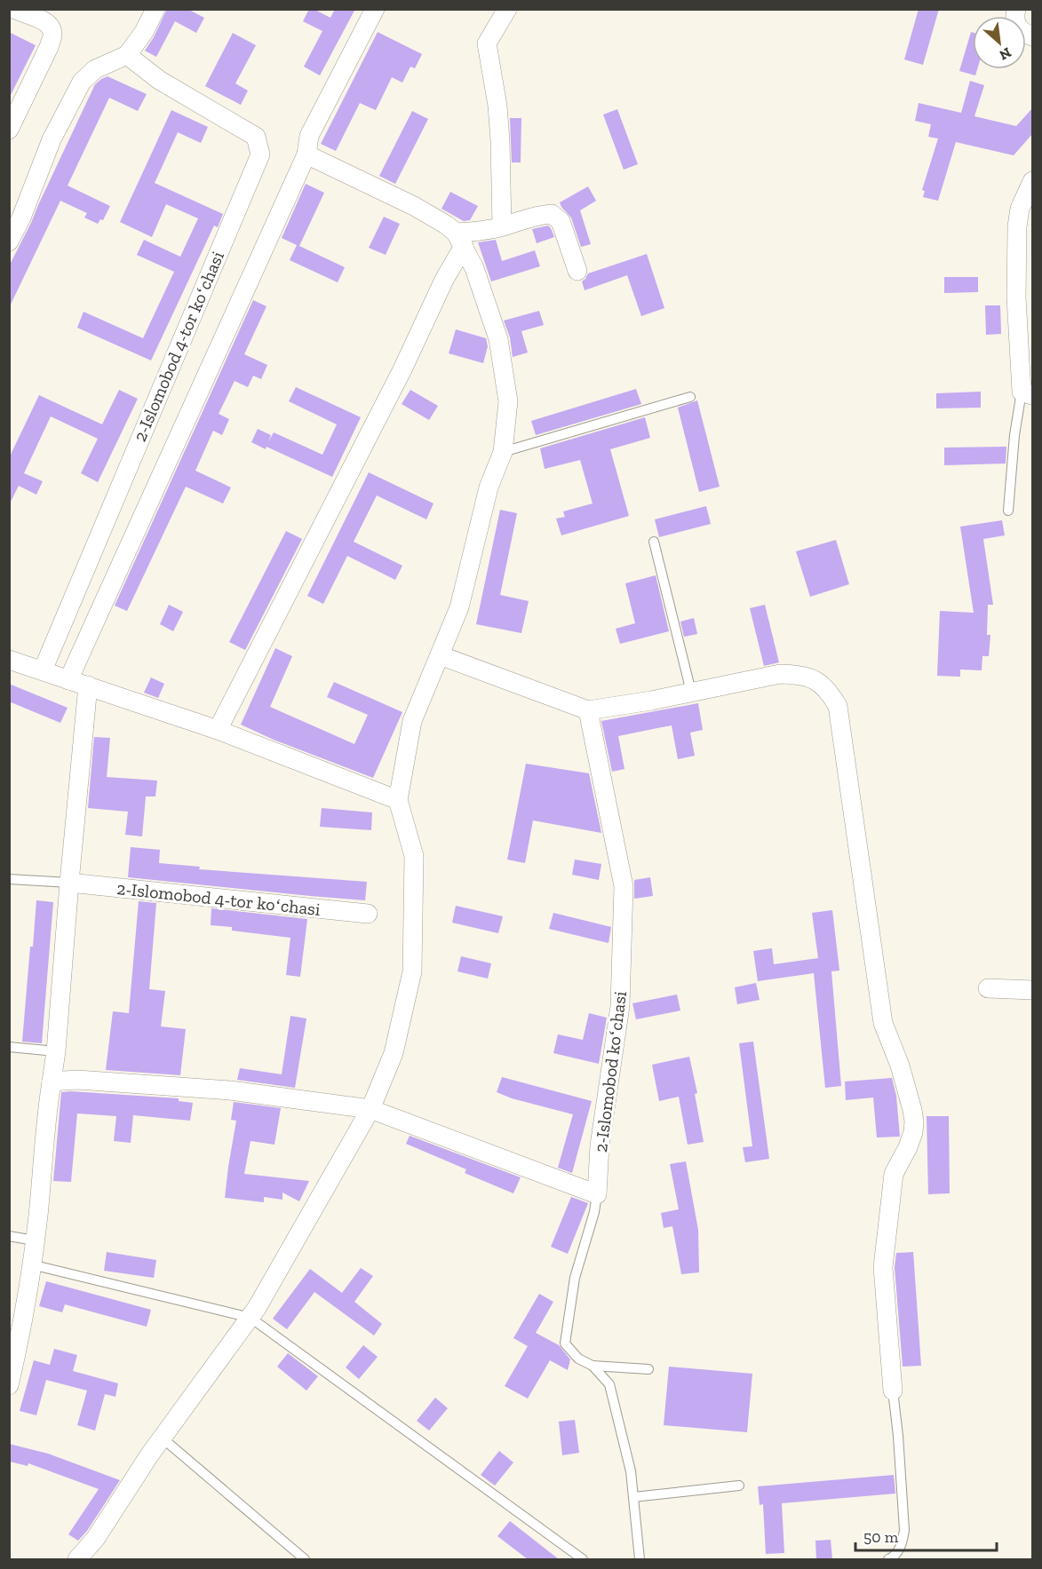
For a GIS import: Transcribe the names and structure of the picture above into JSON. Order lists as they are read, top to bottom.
{
  "streets": {
    "street": ["2-Islomobod 4-tor koʻchasi", "2-Islomobod koʻchasi"]
  },
  "scale_bar": "50 m",
  "north": "bottom right"
}
